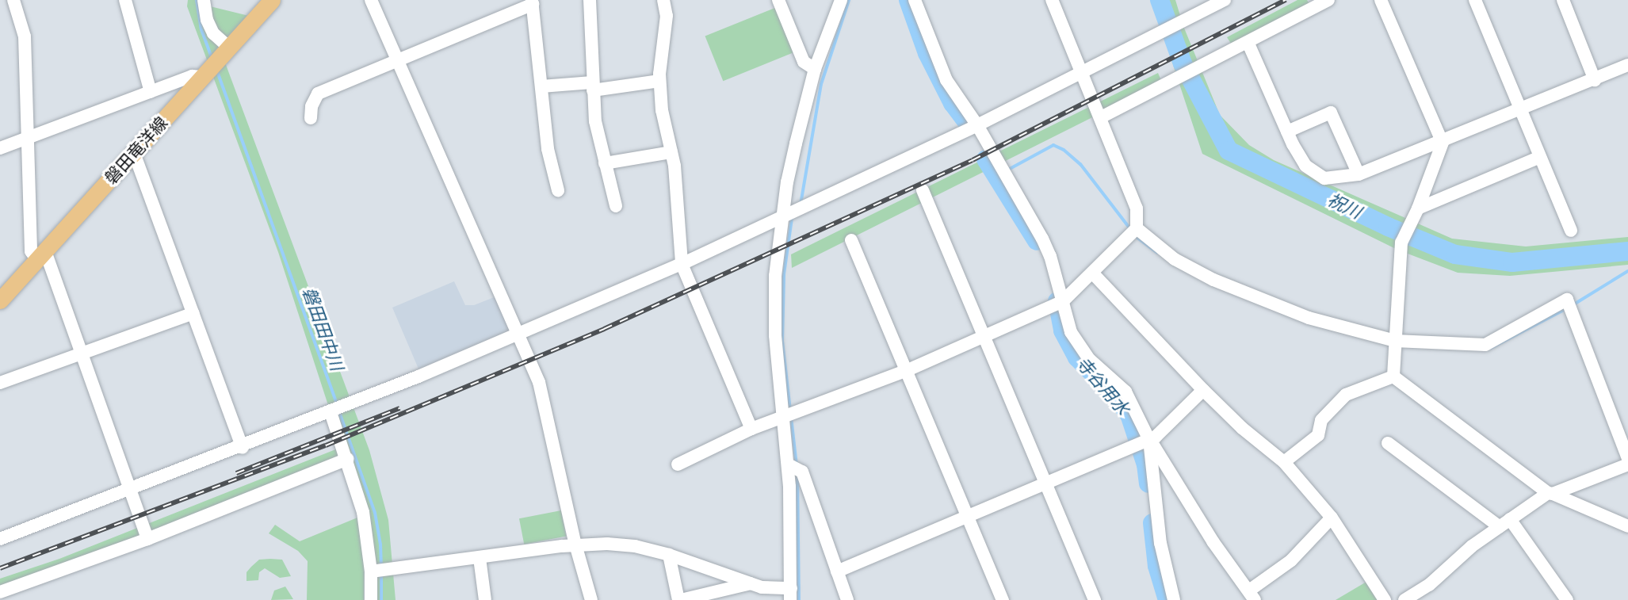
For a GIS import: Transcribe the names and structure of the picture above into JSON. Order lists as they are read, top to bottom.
{
  "streets": {
    "main road": ["磐田竜洋線"]
  },
  "water": ["祝川", "磐田田中川", "寺谷用水"]
}
